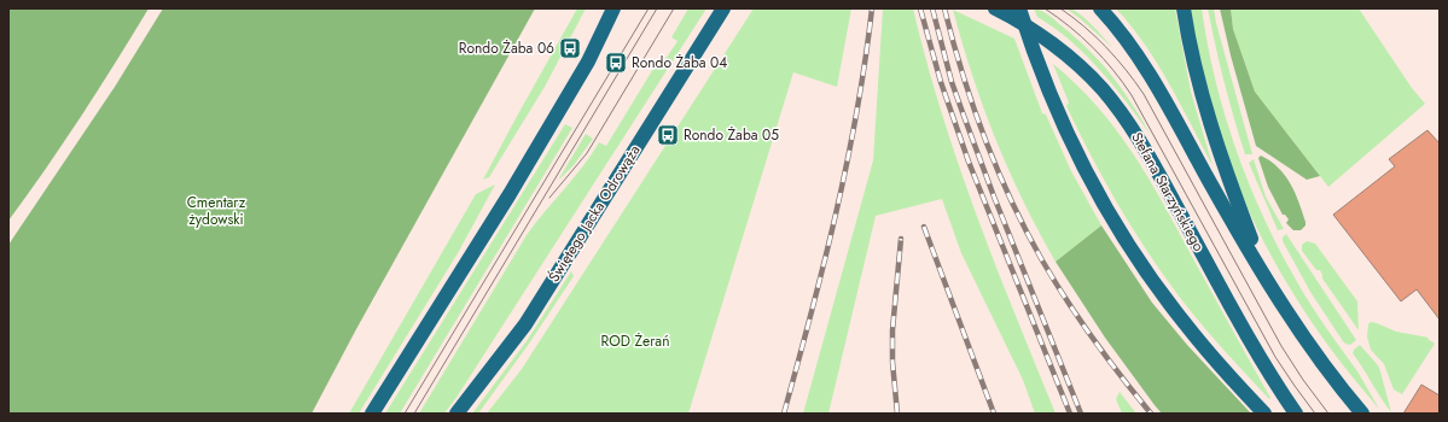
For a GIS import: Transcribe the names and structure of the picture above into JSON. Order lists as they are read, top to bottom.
{
  "streets": {
    "main road": ["Stefana Starzyńskiego", "Świętego Jacka Odrowąża"]
  },
  "parks": ["Cmentarz żydowski", "ROD Żerań"],
  "places": {
    "bus stop": ["Rondo Żaba 06", "Rondo Żaba 04", "Rondo Żaba 05"]
  }
}
